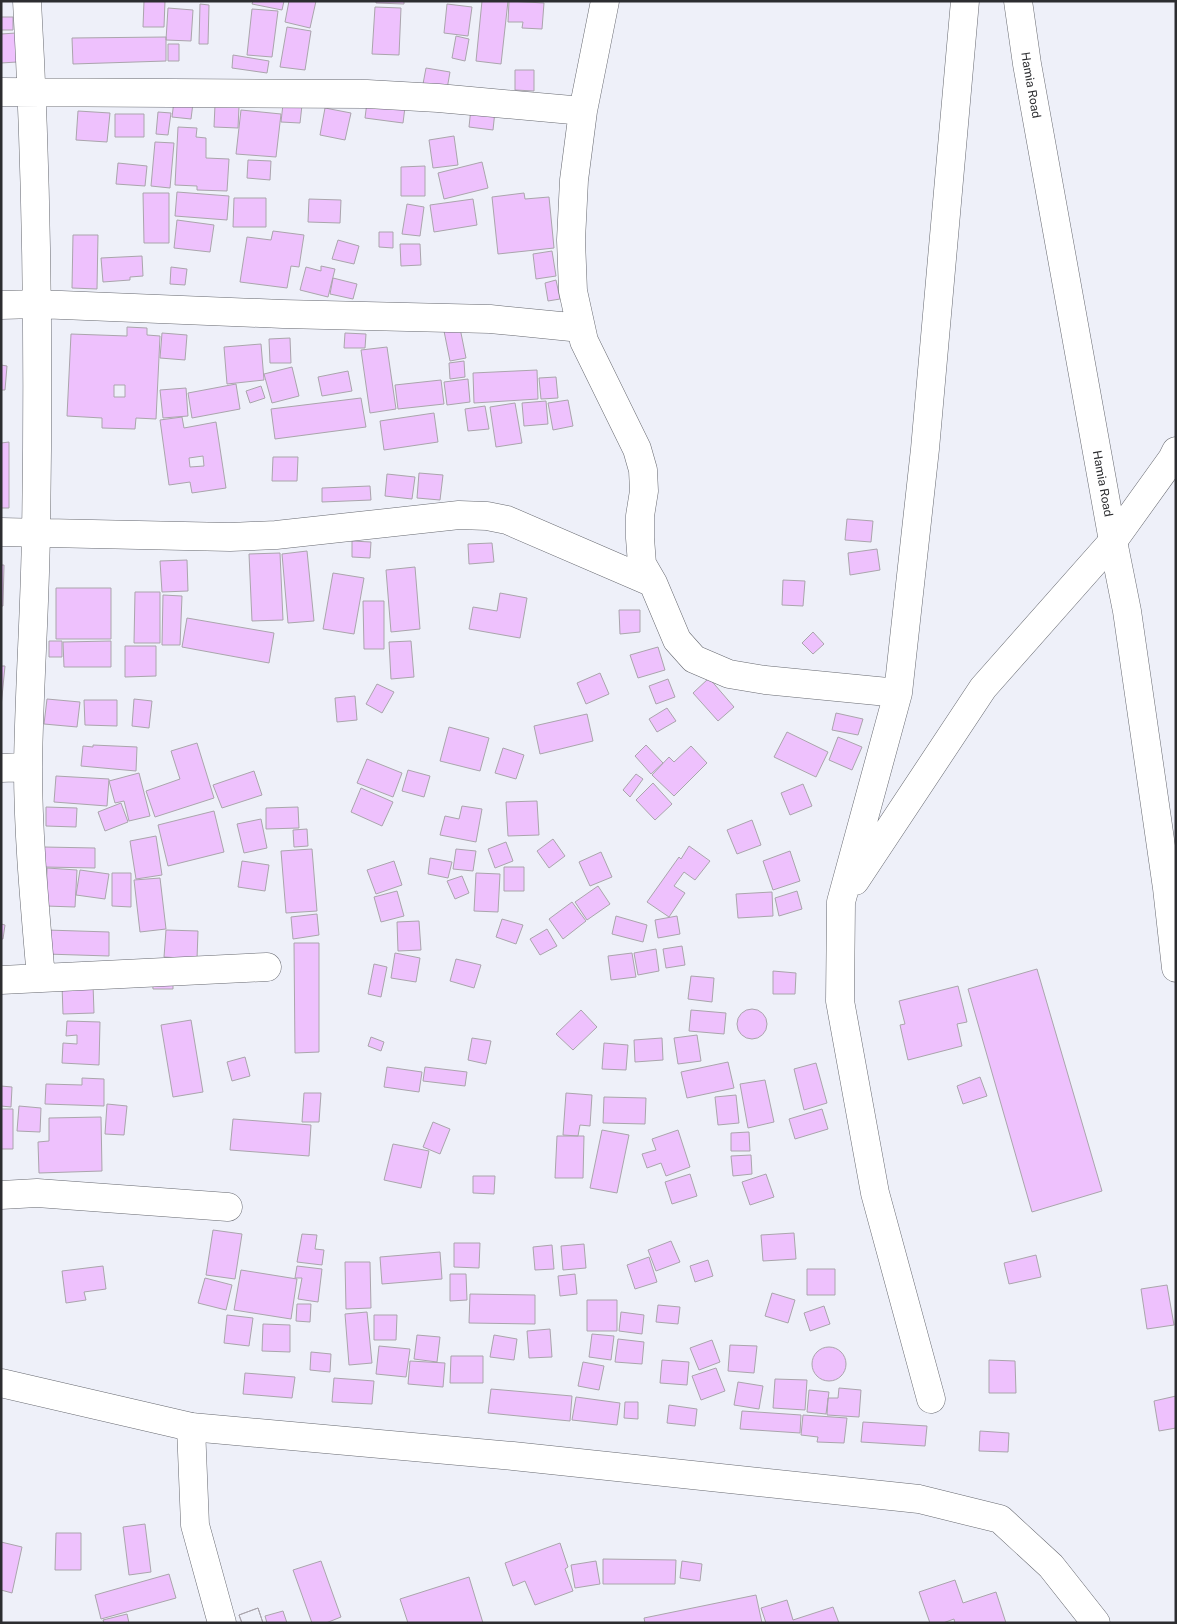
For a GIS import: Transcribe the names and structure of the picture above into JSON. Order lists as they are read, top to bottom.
{
  "streets": {
    "street": ["Hamia Road"]
  }
}
